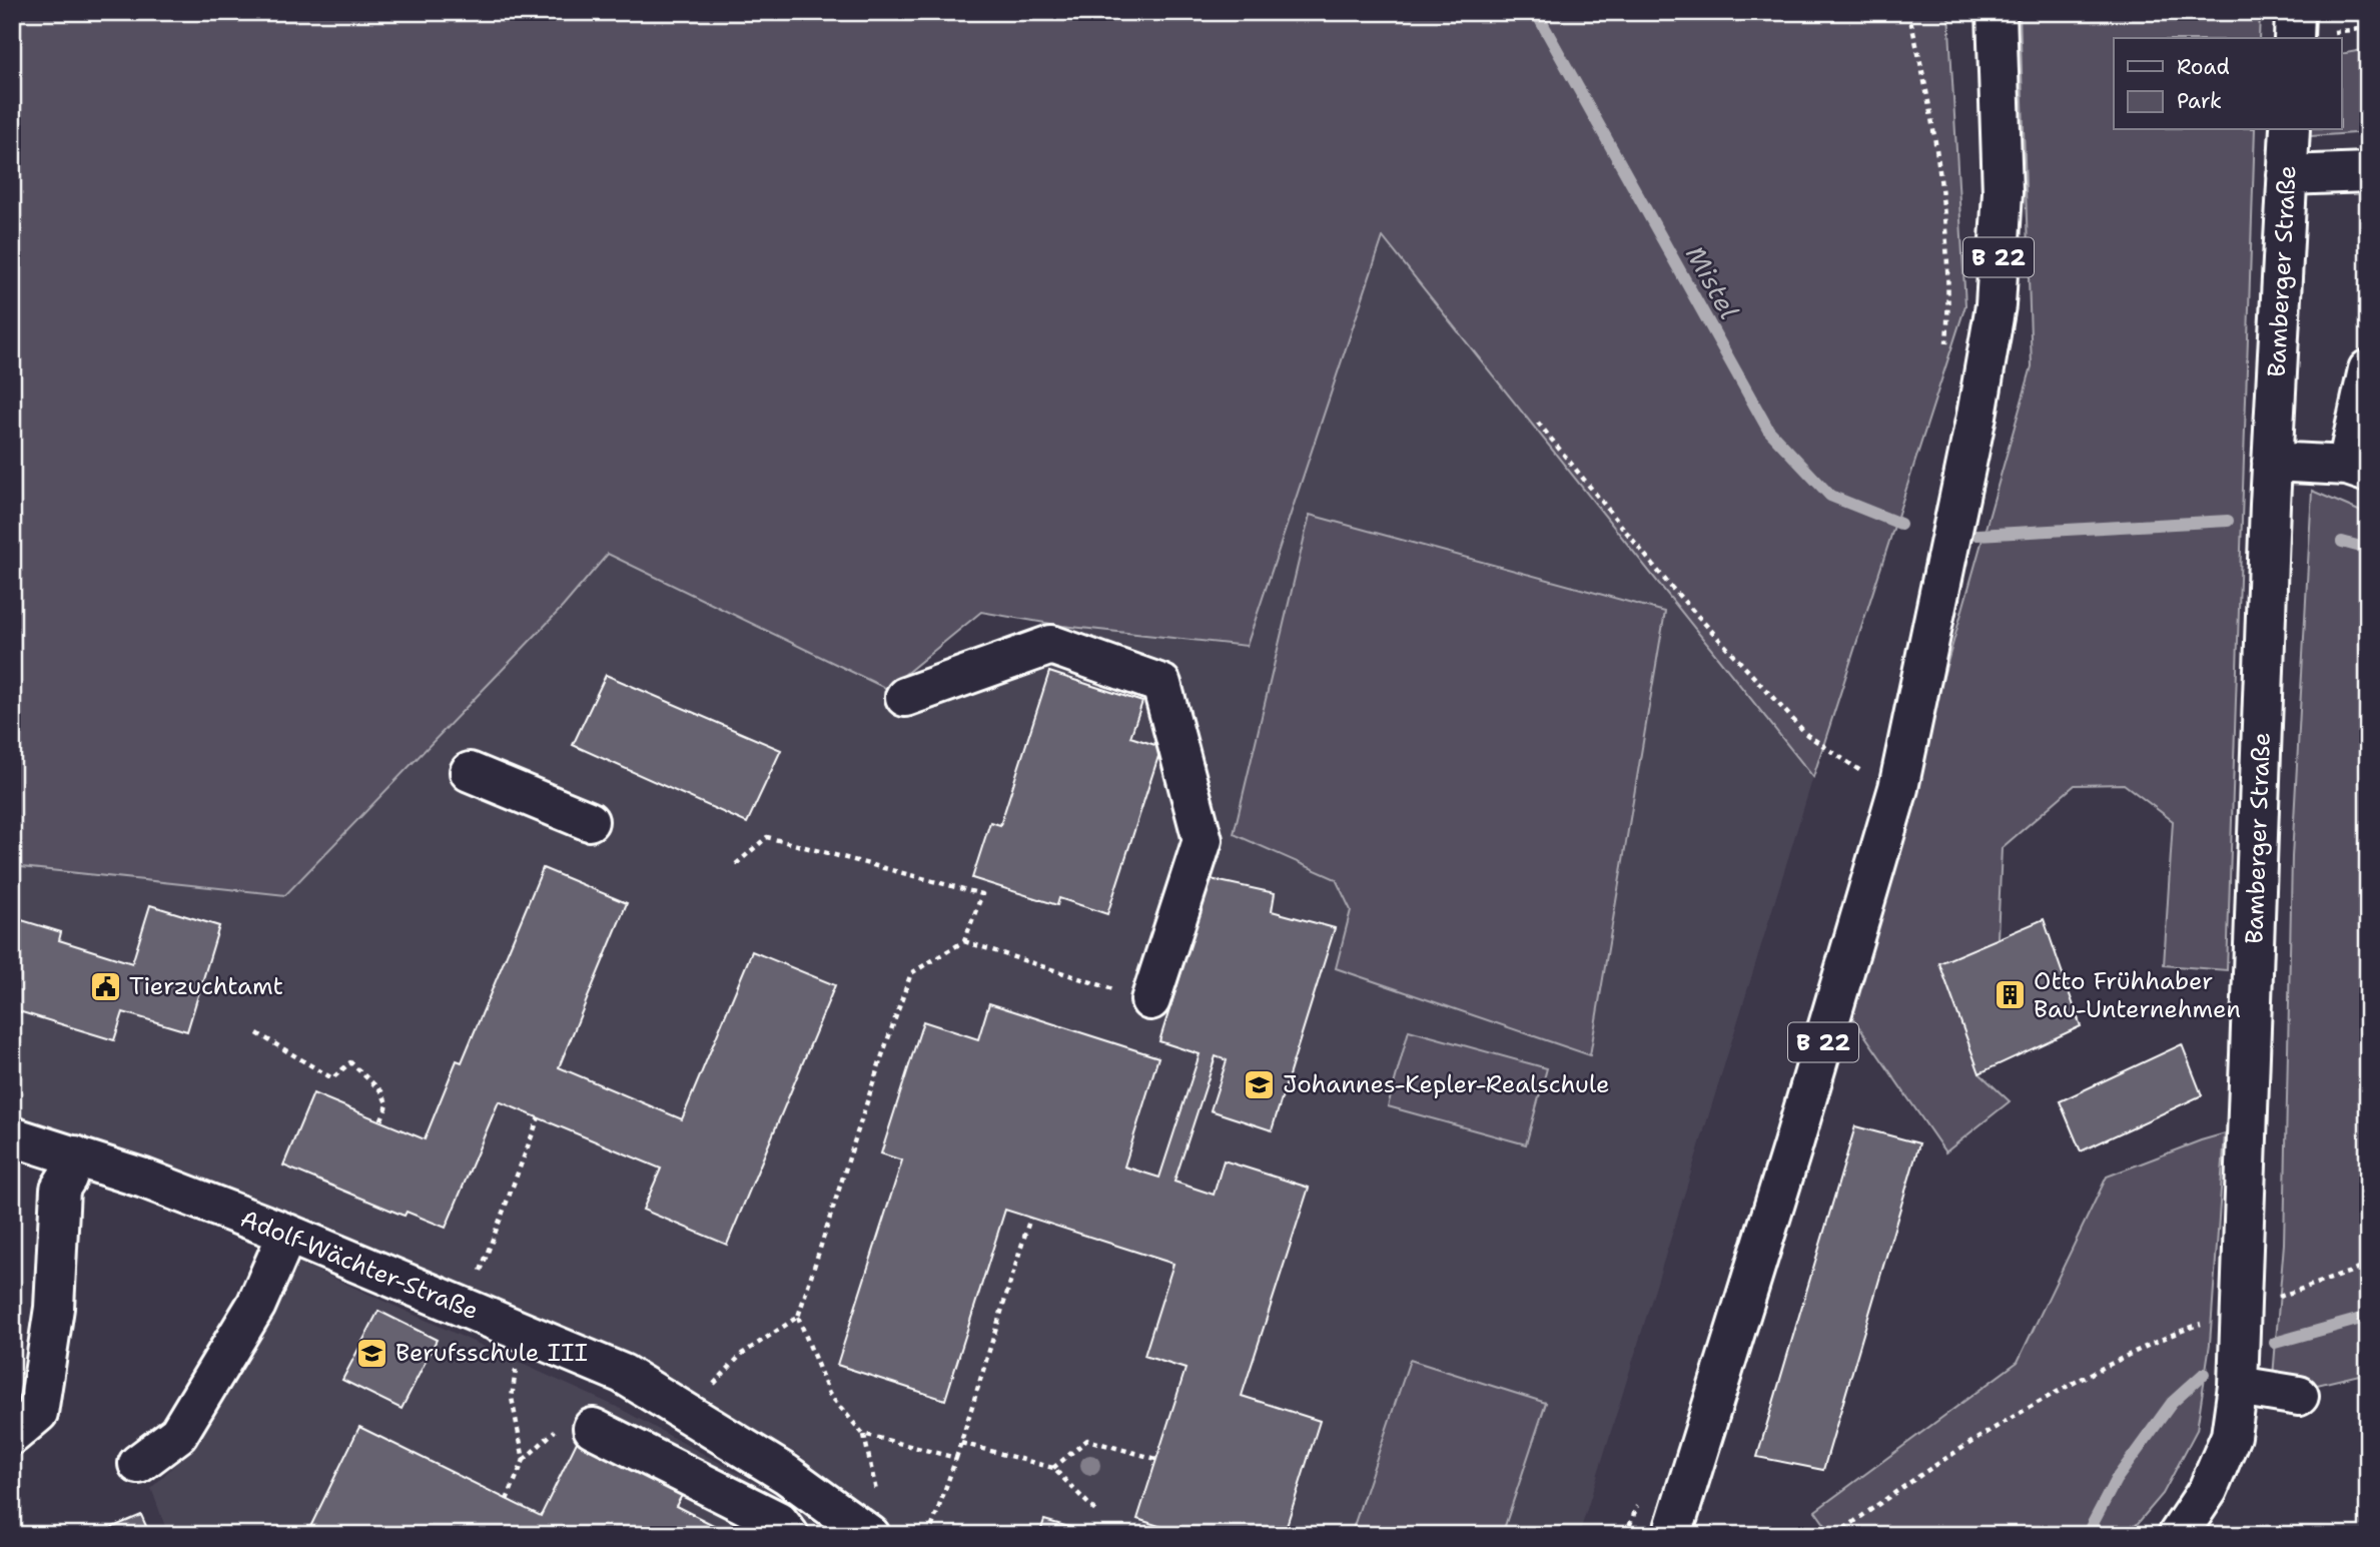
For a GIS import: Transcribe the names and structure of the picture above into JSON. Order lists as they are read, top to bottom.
{
  "streets": {
    "street": ["B 22", "Bamberger Straße", "Adolf-Wächter-Straße"]
  },
  "water": ["Mistel"],
  "places": {
    "public building": ["Tierzuchtamt"],
    "building": ["Otto Frühhaber Bau-Unternehmen"],
    "school or university": ["Johannes-Kepler-Realschule", "Berufsschule III"]
  },
  "legend": ["Road", "Park"]
}
